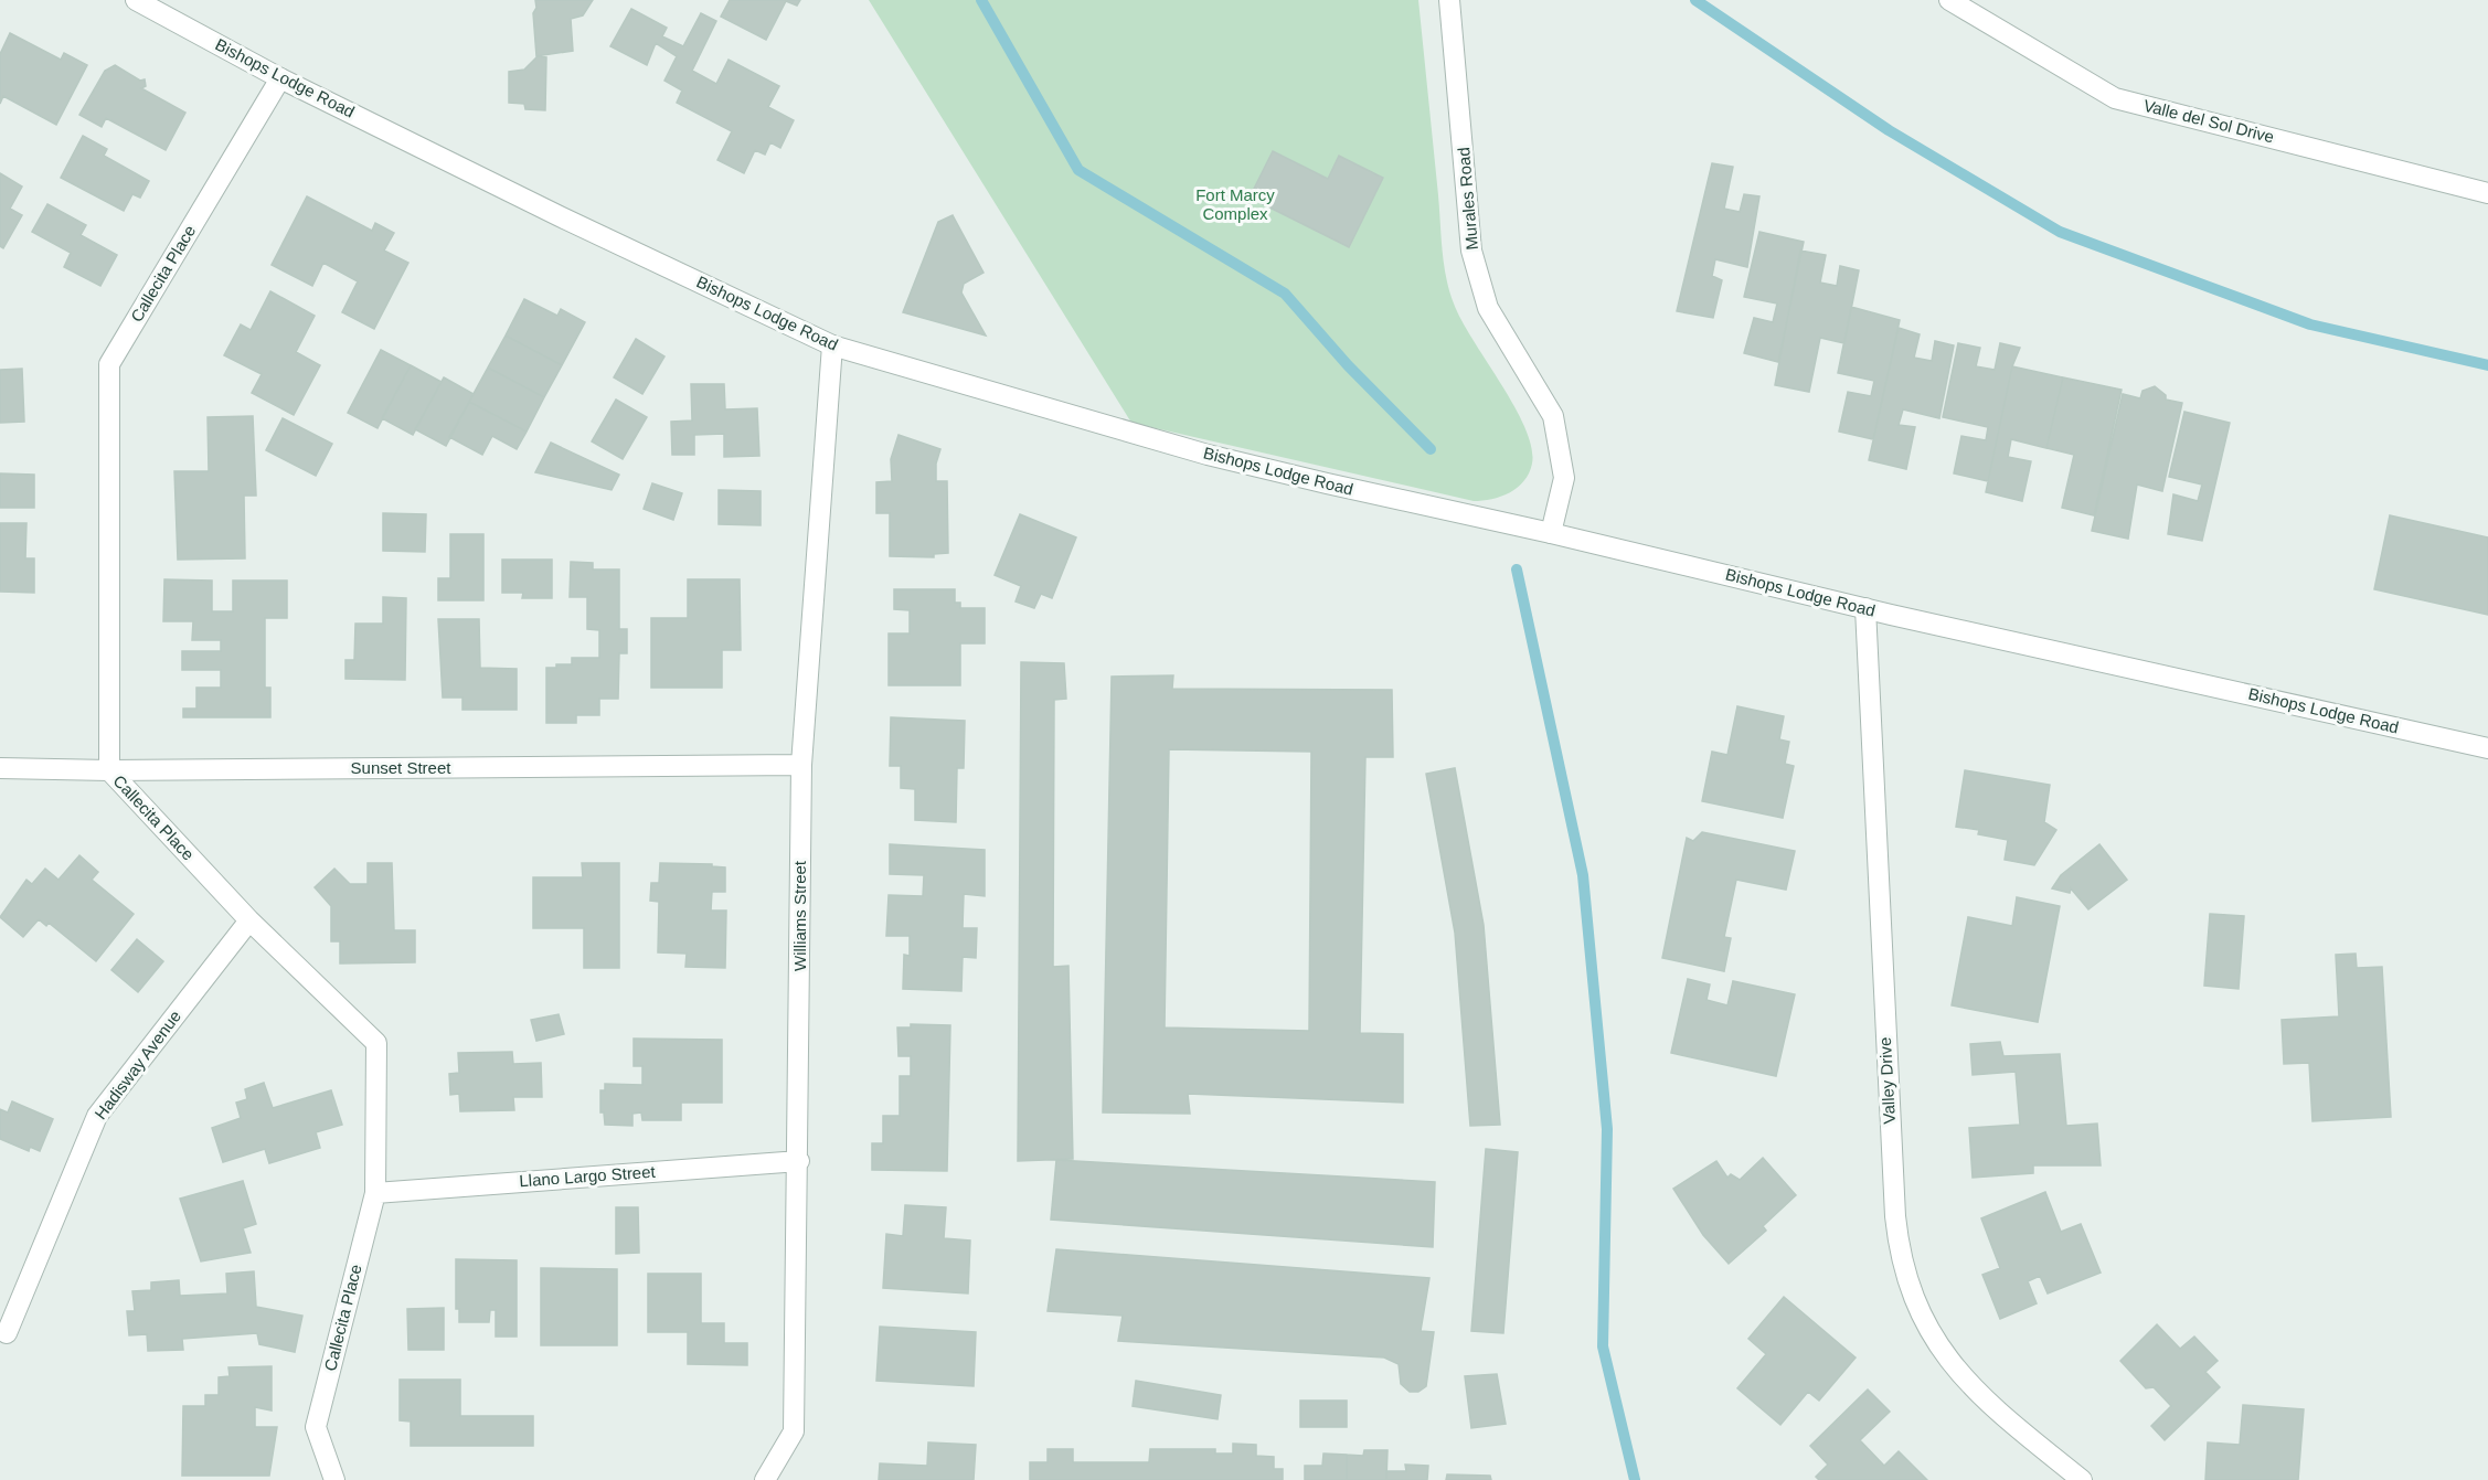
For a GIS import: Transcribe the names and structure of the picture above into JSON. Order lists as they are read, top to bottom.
{
  "streets": {
    "street": [
      "Bishops Lodge Road",
      "Valle del Sol Drive",
      "Murales Road",
      "Callecita Place",
      "Sunset Street",
      "Williams Street",
      "Hadisway Avenue",
      "Valley Drive",
      "Llano Largo Street"
    ]
  },
  "crossings": [
    ["Bishops Lodge Road", "Murales Road"],
    ["Bishops Lodge Road", "Callecita Place"],
    ["Bishops Lodge Road", "Williams Street"],
    ["Bishops Lodge Road", "Valley Drive"],
    ["Callecita Place", "Sunset Street"],
    ["Callecita Place", "Hadisway Avenue"],
    ["Callecita Place", "Llano Largo Street"],
    ["Sunset Street", "Williams Street"],
    ["Williams Street", "Llano Largo Street"]
  ],
  "parks": ["Fort Marcy Complex"]
}
